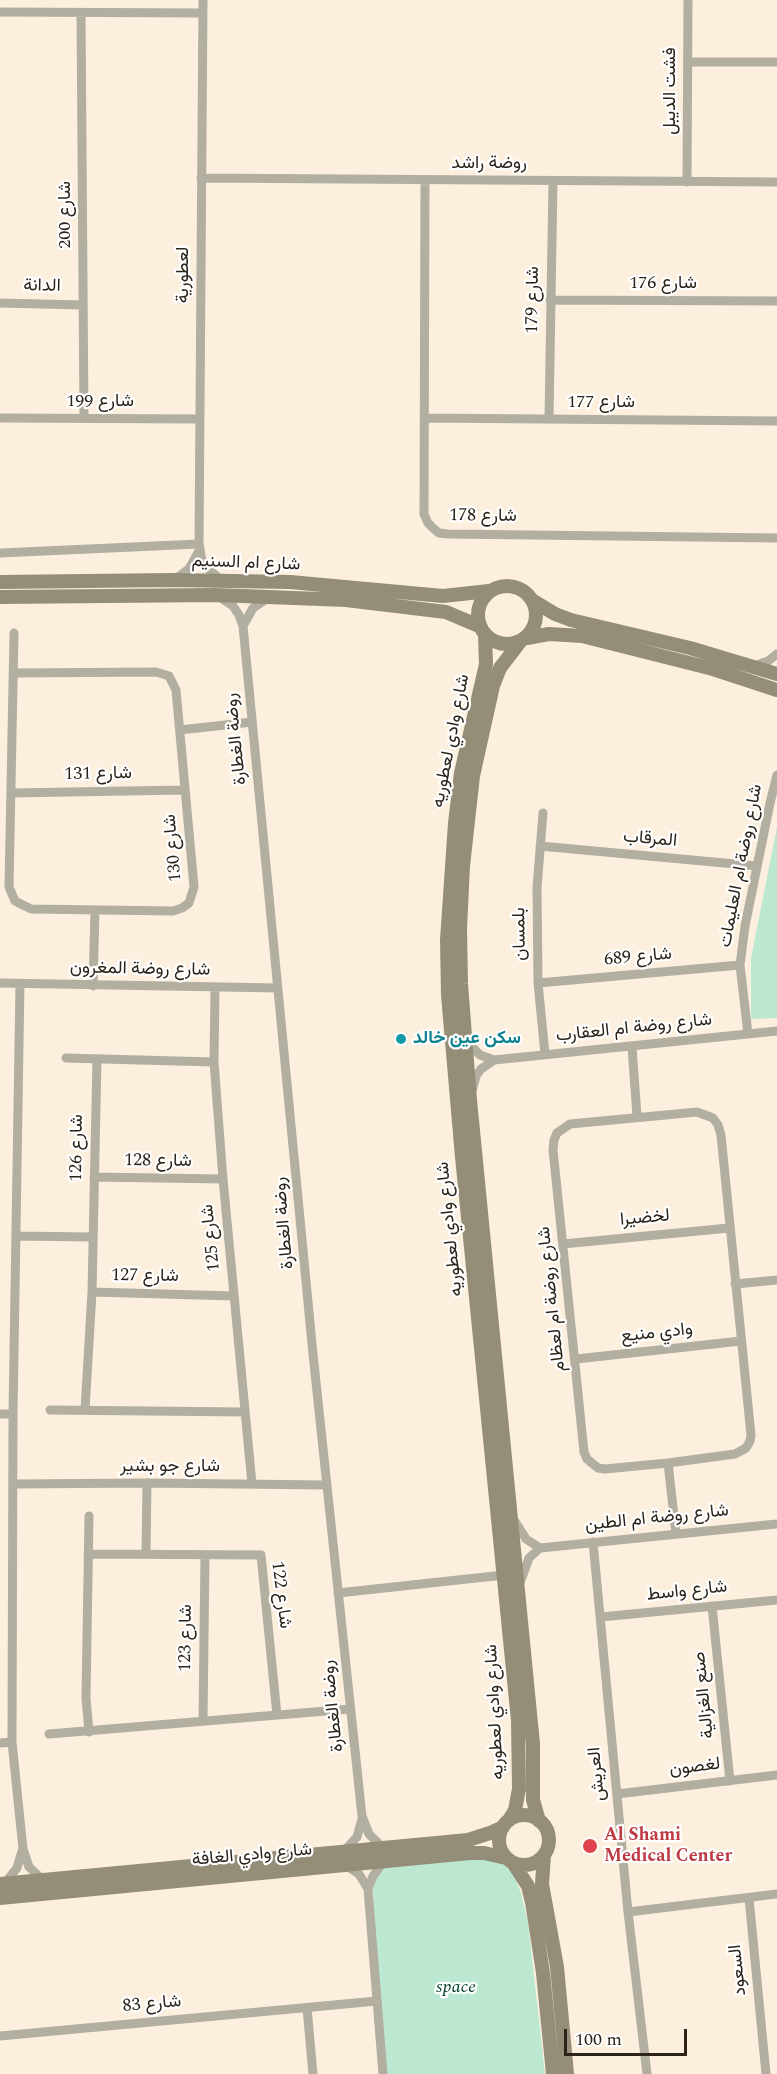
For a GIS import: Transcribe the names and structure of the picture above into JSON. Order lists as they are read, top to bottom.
{
  "streets": {
    "street": [
      "فشت الديبل",
      "روضة راشد",
      "شارع 200",
      "لعطورية",
      "شارع 176",
      "الدانة",
      "شارع 179",
      "شارع 199",
      "شارع 177",
      "شارع 178",
      "شارع ام السنيم",
      "روضة الغطارة",
      "شارع وادي لعطوريه",
      "شارع 131",
      "المرقاب",
      "شارع 130",
      "شارع روضة ام العليمات",
      "بلمسان",
      "شارع 689",
      "شارع روضة المغرون",
      "شارع روضة ام العقارب",
      "شارع 126",
      "شارع 128",
      "لخضيرا",
      "شارع 125",
      "شارع 127",
      "شارع روضة ام لعظام",
      "وادي منيع",
      "شارع جو بشير",
      "شارع روضة ام الطين",
      "شارع واسط",
      "شارع 122",
      "شارع 123",
      "صنع الغزالية",
      "لغصون",
      "العريش",
      "شارع وادي الغافة",
      "السعود",
      "شارع 83"
    ]
  },
  "crossings": [
    ["فشت الديبل", "روضة راشد"],
    ["روضة راشد", "لعطورية"],
    ["روضة راشد", "شارع 179"],
    ["روضة راشد", "شارع 178"],
    ["شارع 200", "الدانة"],
    ["شارع 200", "شارع 199"],
    ["لعطورية", "شارع 199"],
    ["شارع 176", "شارع 179"],
    ["شارع 179", "شارع 177"],
    ["شارع 177", "شارع 178"],
    ["شارع ام السنيم", "روضة الغطارة"],
    ["شارع ام السنيم", "شارع وادي لعطوريه"],
    ["روضة الغطارة", "شارع روضة المغرون"],
    ["روضة الغطارة", "شارع جو بشير"],
    ["روضة الغطارة", "شارع وادي الغافة"],
    ["شارع وادي لعطوريه", "شارع وادي الغافة"],
    ["شارع 131", "شارع 130"],
    ["المرقاب", "شارع روضة ام العليمات"],
    ["المرقاب", "بلمسان"],
    ["شارع روضة ام العليمات", "شارع 689"],
    ["شارع روضة ام العليمات", "شارع روضة ام العقارب"],
    ["بلمسان", "شارع 689"],
    ["بلمسان", "شارع روضة ام العقارب"],
    ["شارع روضة المغرون", "شارع 125"],
    ["شارع 126", "شارع 128"],
    ["شارع 126", "شارع 127"],
    ["شارع 128", "شارع 125"],
    ["لخضيرا", "شارع روضة ام لعظام"],
    ["شارع 125", "شارع 127"],
    ["شارع 125", "شارع جو بشير"],
    ["شارع روضة ام لعظام", "وادي منيع"],
    ["شارع روضة ام الطين", "العريش"],
    ["شارع واسط", "صنع الغزالية"],
    ["شارع واسط", "العريش"],
    ["شارع 122", "شارع 123"],
    ["صنع الغزالية", "لغصون"],
    ["لغصون", "العريش"]
  ],
  "parks": ["space"],
  "places": ["سكن عين خالد", "Al Shami Medical Center"],
  "scale_bar": "100 m"
}
